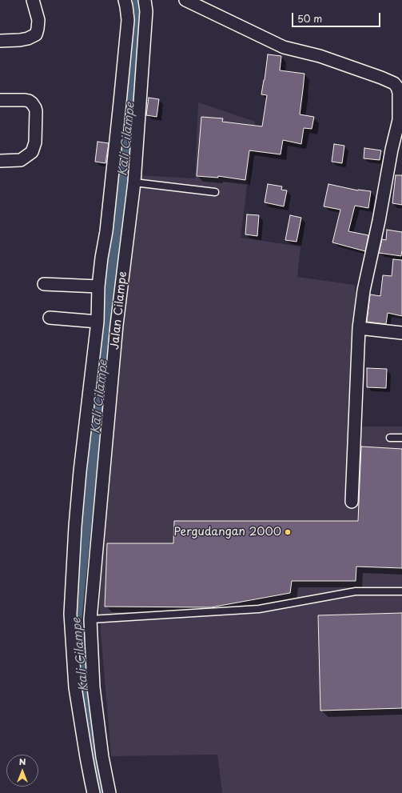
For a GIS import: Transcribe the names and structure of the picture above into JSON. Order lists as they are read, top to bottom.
{
  "streets": {
    "street": ["Jalan Cilampe"]
  },
  "water": ["Kali Cilampe"],
  "places": ["Pergudangan 2000"],
  "scale_bar": "50 m",
  "north": "top"
}
